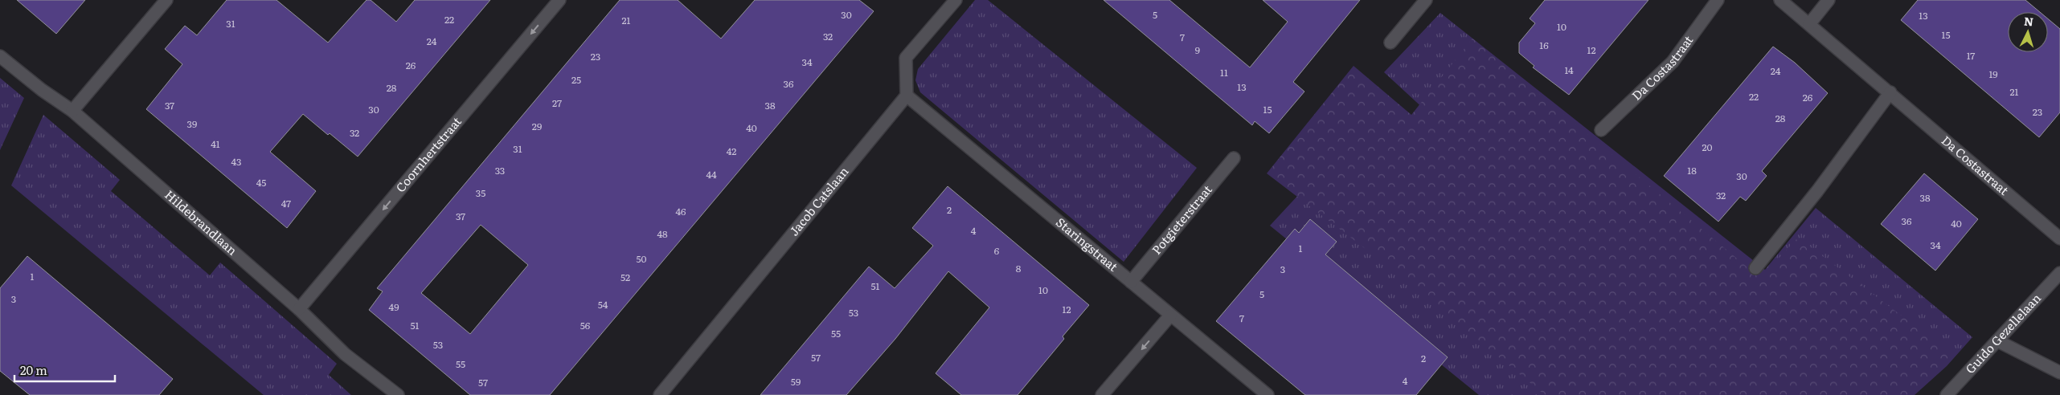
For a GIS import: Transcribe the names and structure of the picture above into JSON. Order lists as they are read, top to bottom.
{
  "streets": {
    "street": [
      "Da Costastraat",
      "Coornhertstraat",
      "Jacob Catslaan",
      "Potgieterstraat",
      "Hildebrandlaan",
      "Staringstraat",
      "Guido Gezellelaan"
    ]
  },
  "crossings": [
    ["Coornhertstraat", "Hildebrandlaan"],
    ["Jacob Catslaan", "Staringstraat"],
    ["Potgieterstraat", "Staringstraat"]
  ],
  "one_way": ["Coornhertstraat"],
  "house_numbers": [
    "30",
    "5",
    "13",
    "22",
    "21",
    "31",
    "10",
    "15",
    "32",
    "7",
    "24",
    "16",
    "9",
    "12",
    "17",
    "23",
    "34",
    "26",
    "14",
    "24",
    "11",
    "19",
    "25",
    "36",
    "13",
    "28",
    "21",
    "22",
    "26",
    "27",
    "37",
    "38",
    "30",
    "15",
    "23",
    "28",
    "39",
    "29",
    "40",
    "32",
    "41",
    "20",
    "31",
    "42",
    "43",
    "33",
    "18",
    "44",
    "30",
    "45",
    "35",
    "32",
    "38",
    "47",
    "2",
    "46",
    "37",
    "36",
    "40",
    "4",
    "48",
    "34",
    "1",
    "6",
    "50",
    "8",
    "3",
    "1",
    "52",
    "51",
    "10",
    "5",
    "3",
    "54",
    "49",
    "12",
    "53",
    "7",
    "51",
    "56",
    "55",
    "53",
    "57",
    "2",
    "55",
    "4",
    "59",
    "57"
  ],
  "scale_bar": "20 m",
  "north": "top"
}
